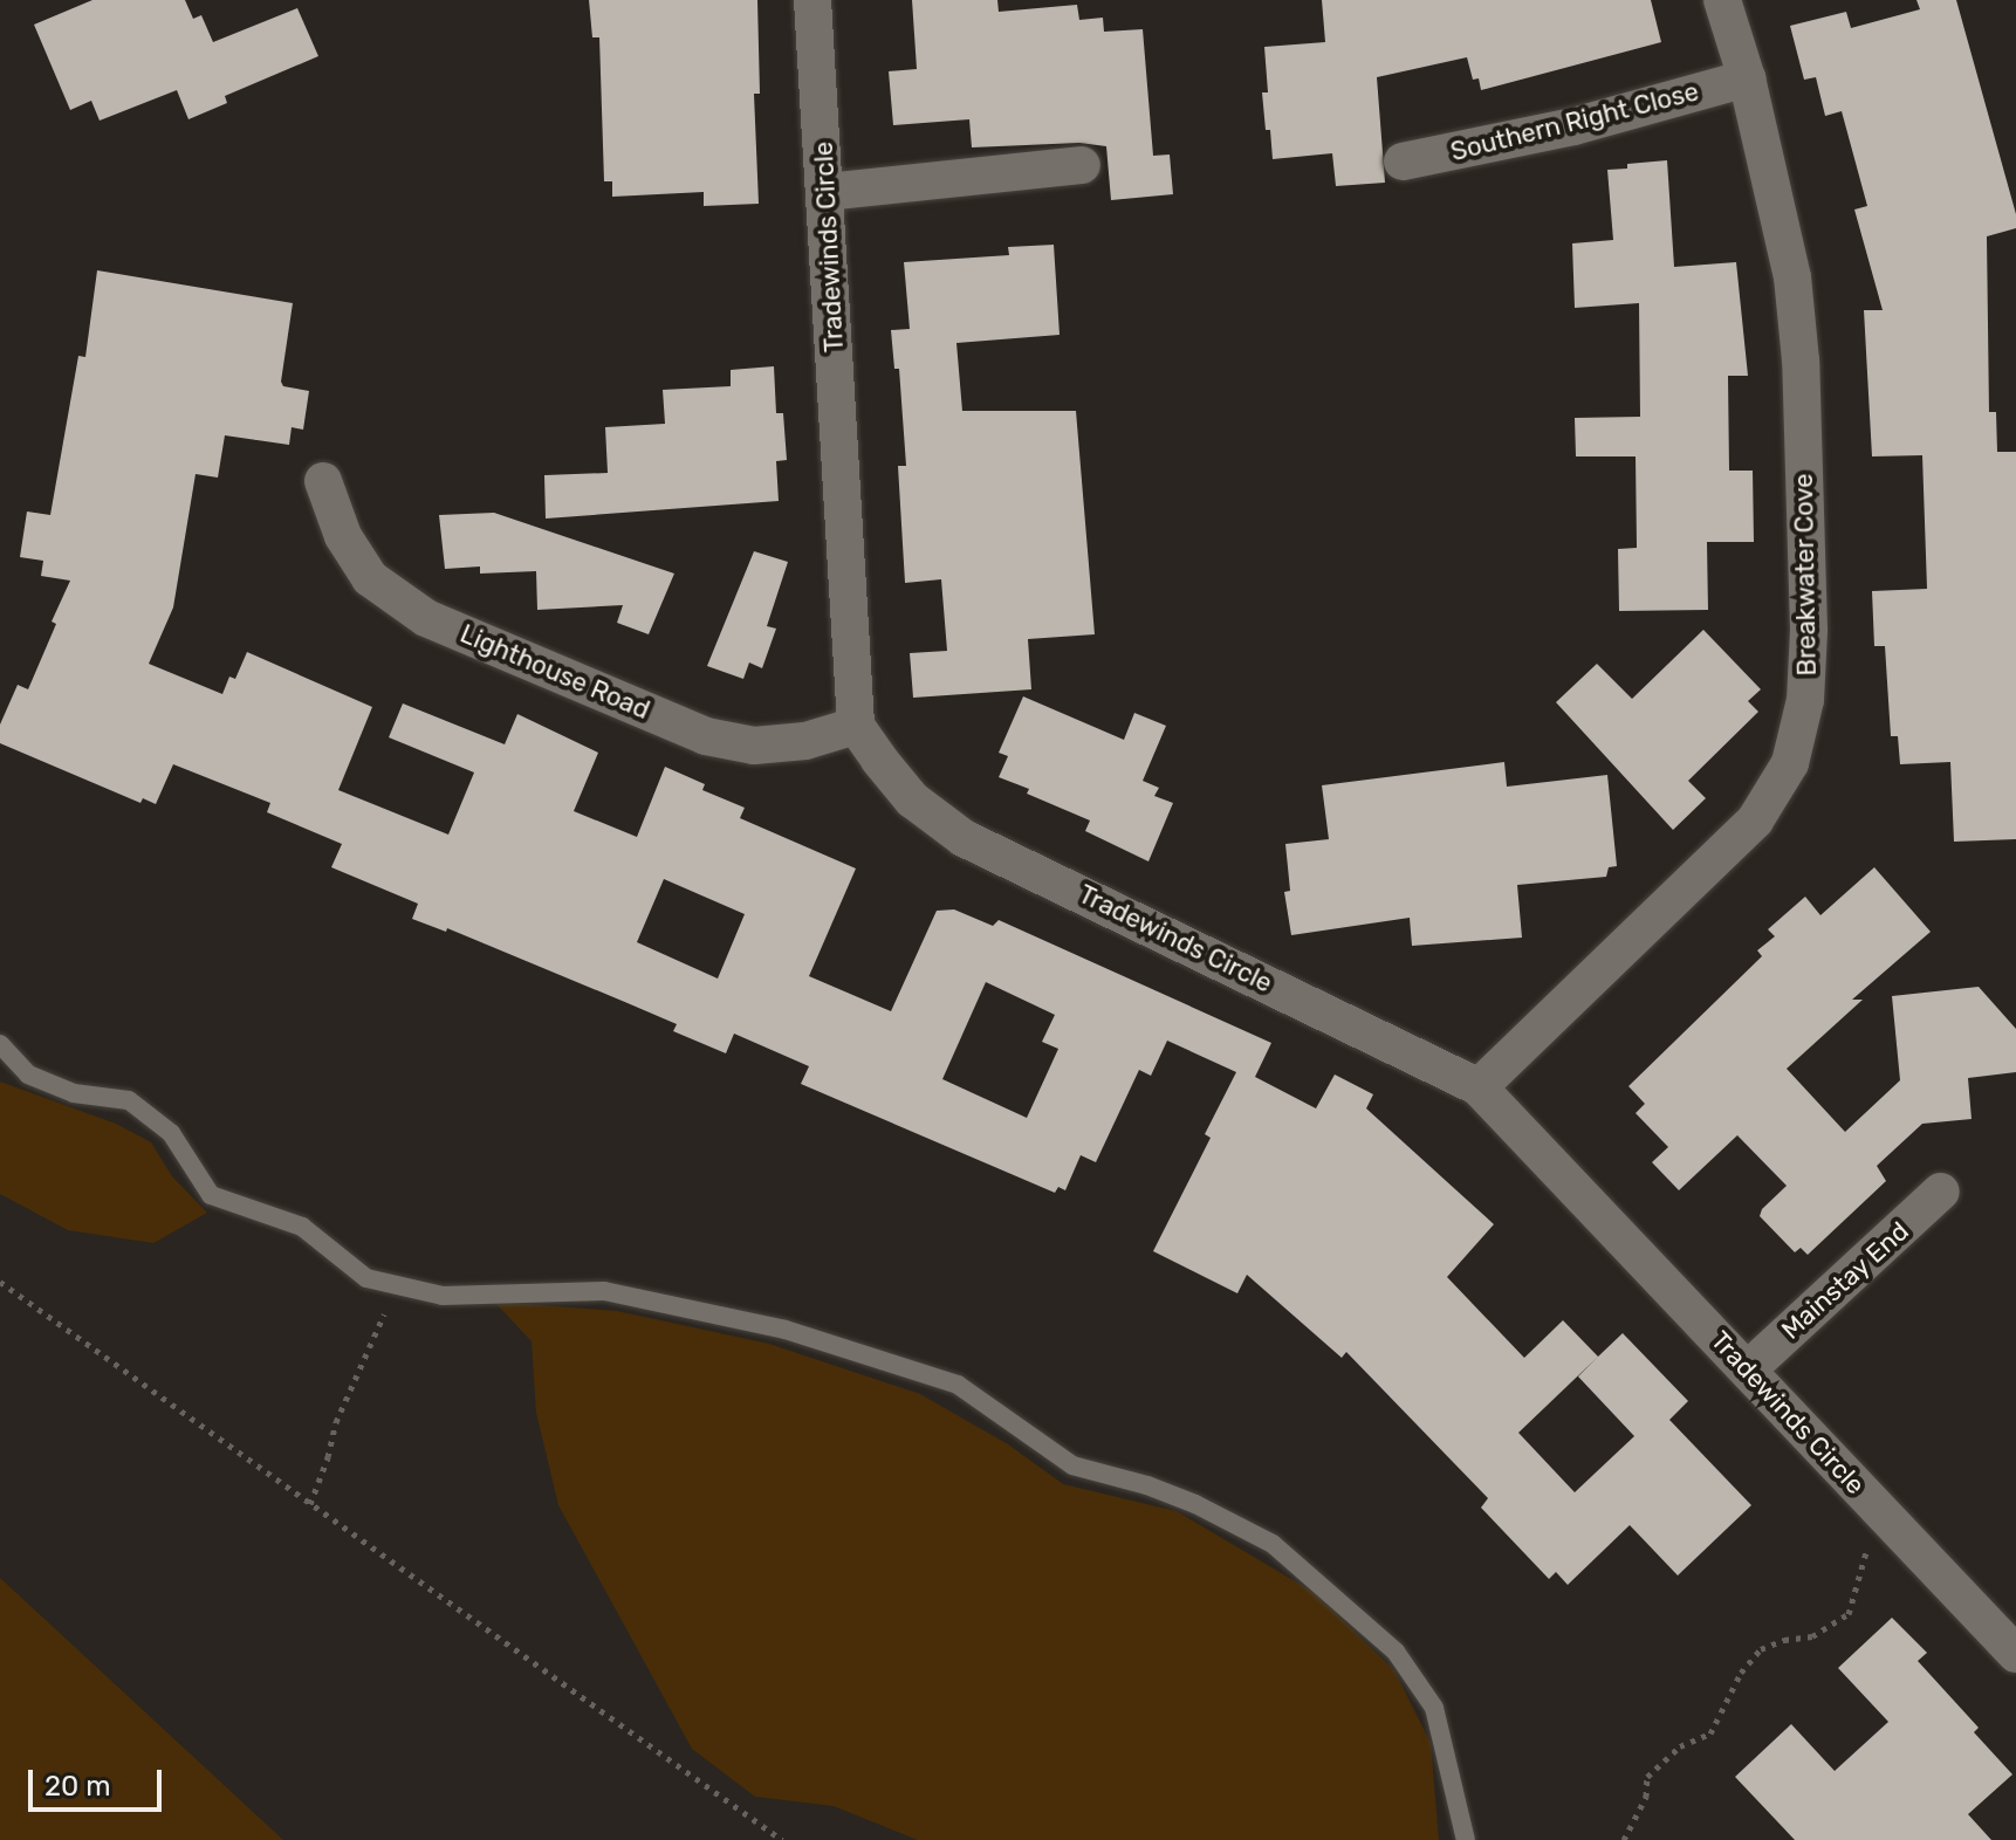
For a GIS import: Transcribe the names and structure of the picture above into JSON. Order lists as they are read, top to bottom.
{
  "streets": {
    "street": [
      "Southern Right Close",
      "Tradewinds Circle",
      "Breakwater Cove",
      "Lighthouse Road",
      "Mainstay End"
    ]
  },
  "crossings": [
    ["Southern Right Close", "Breakwater Cove"],
    ["Tradewinds Circle", "Breakwater Cove"],
    ["Tradewinds Circle", "Lighthouse Road"],
    ["Tradewinds Circle", "Mainstay End"]
  ],
  "scale_bar": "20 m"
}
